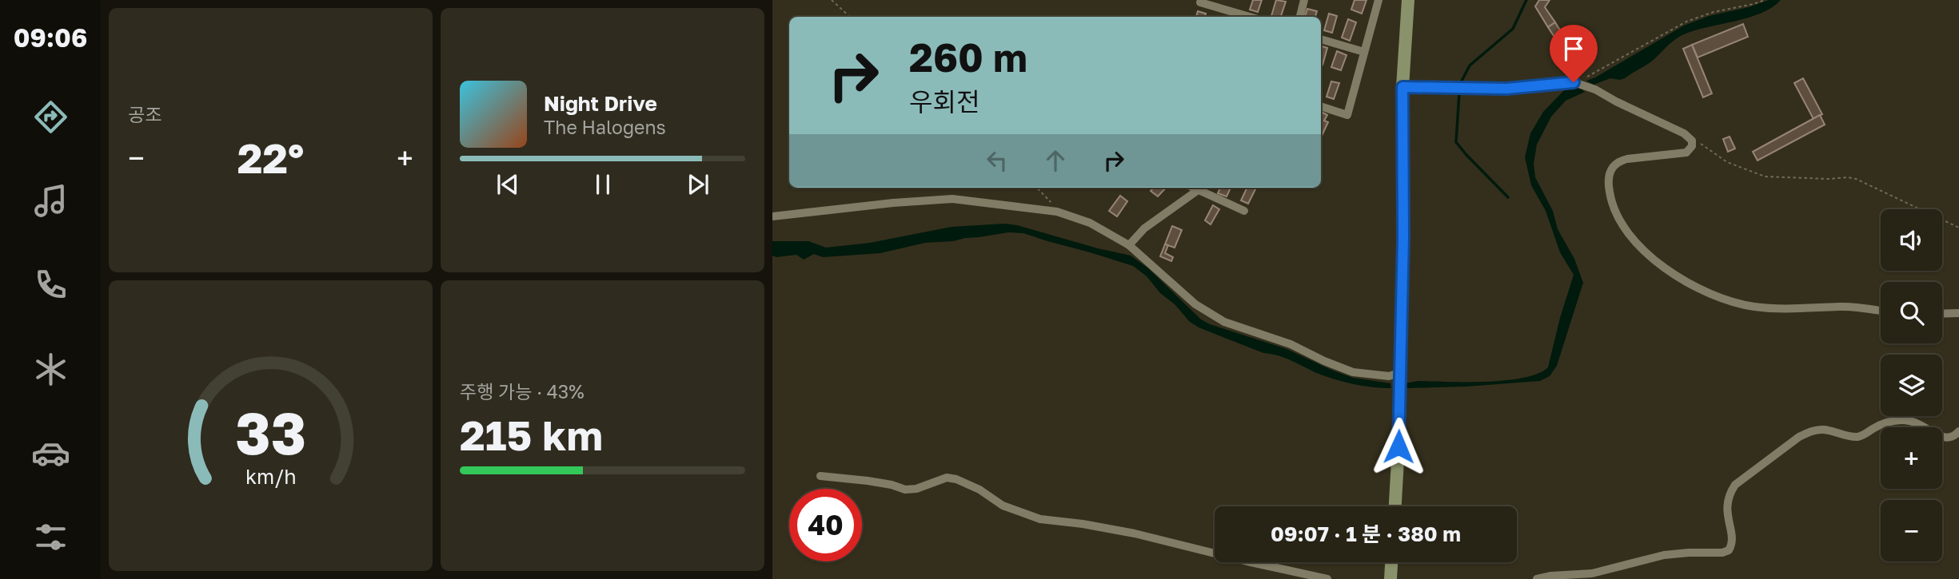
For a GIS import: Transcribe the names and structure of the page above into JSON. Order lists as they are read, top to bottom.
{
  "page": {
    "tabs": "09:06",
    "tile": [
      "공조",
      ["주행 가능 · 43%", "215 km"]
    ],
    "turn": ["260 m", "우회전"],
    "song": ["Night Drive", "The Halogens"],
    "heat": ["−", "22°", "+"],
    "map_buttons": ["+", "−"],
    "limit": "40",
    "trip": "09:07 · 1 분 · 380 m",
    "gauge": ["33", "km/h"]
  }
}
